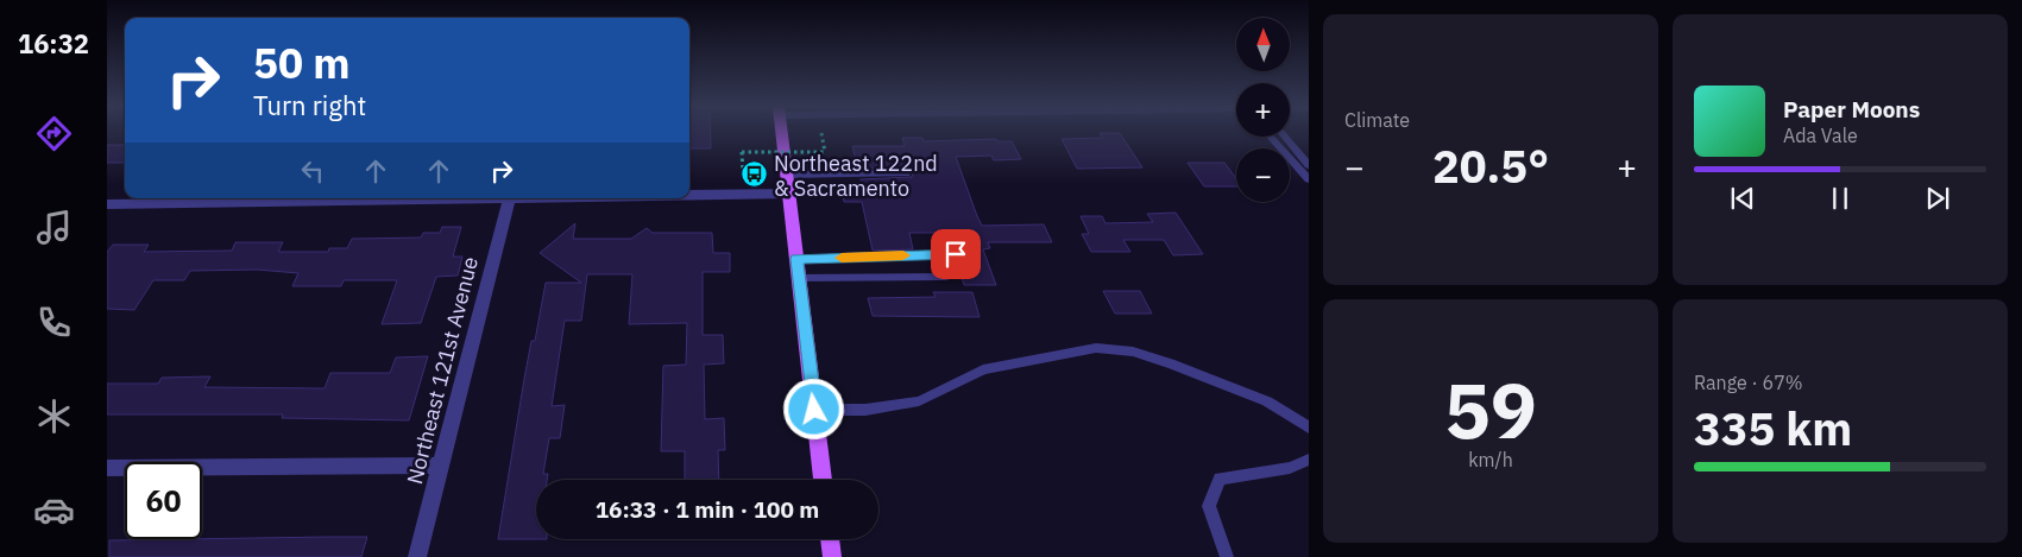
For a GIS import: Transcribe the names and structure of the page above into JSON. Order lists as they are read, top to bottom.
{
  "streets": {
    "street": ["Northeast 121st Avenue"]
  },
  "places": {
    "bus stop": ["Northeast 122nd & Sacramento"]
  },
  "north": "top",
  "page": {
    "tabs": "16:32",
    "tile": [
      "Climate",
      ["59", "km/h"],
      ["Range · 67%", "335 km"]
    ],
    "map_buttons": ["+", "−"],
    "turn": ["50 m", "Turn right"],
    "song": ["Paper Moons", "Ada Vale"],
    "heat": ["−", "20.5°", "+"],
    "limit": "60",
    "trip": "16:33 · 1 min · 100 m"
  }
}
